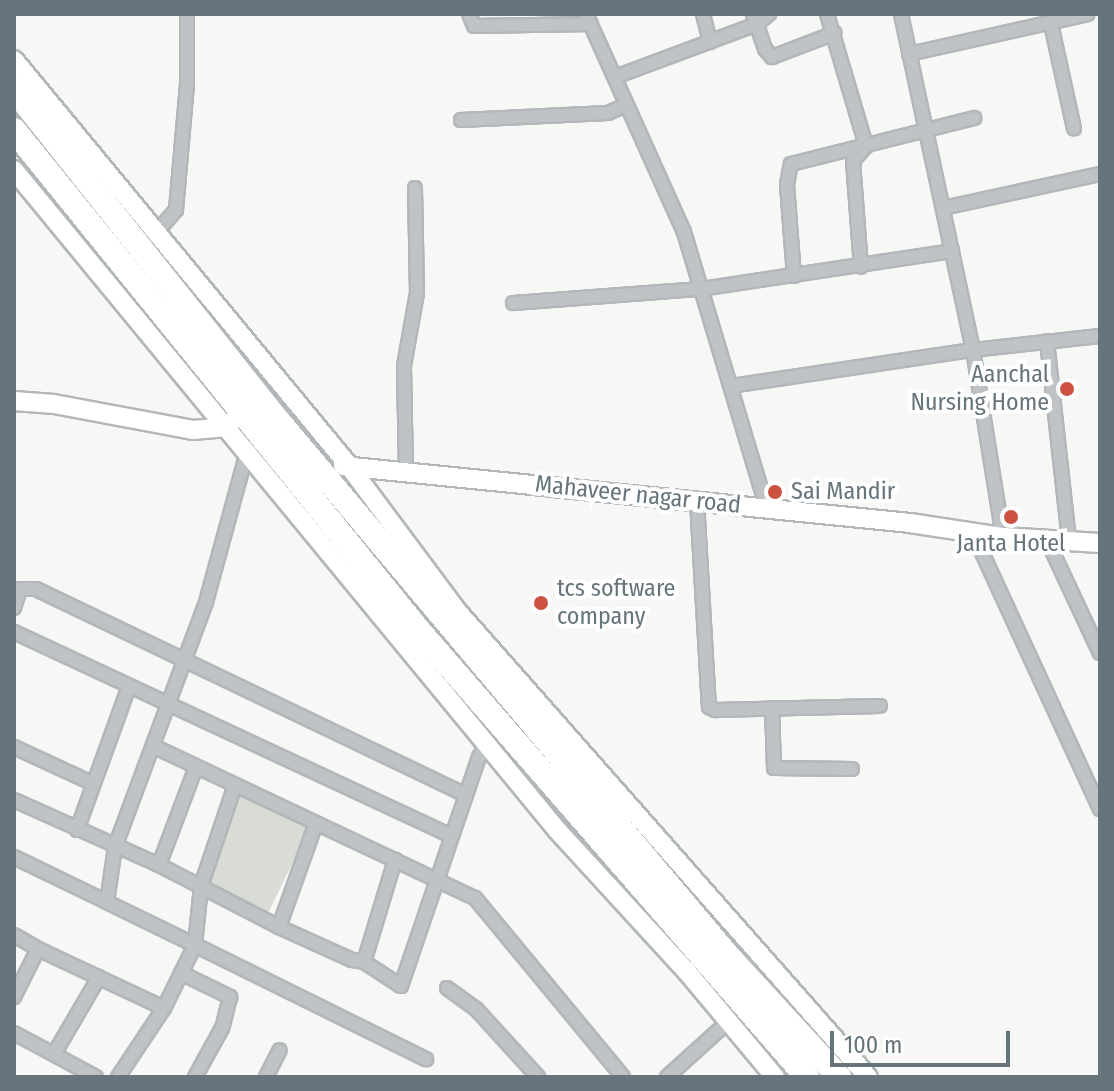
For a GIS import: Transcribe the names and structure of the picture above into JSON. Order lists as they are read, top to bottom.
{
  "streets": {
    "main road": ["Mahaveer nagar road"]
  },
  "places": [
    "Aanchal Nursing Home",
    "Sai Mandir",
    "Janta Hotel",
    "tcs software company"
  ],
  "scale_bar": "100 m"
}
